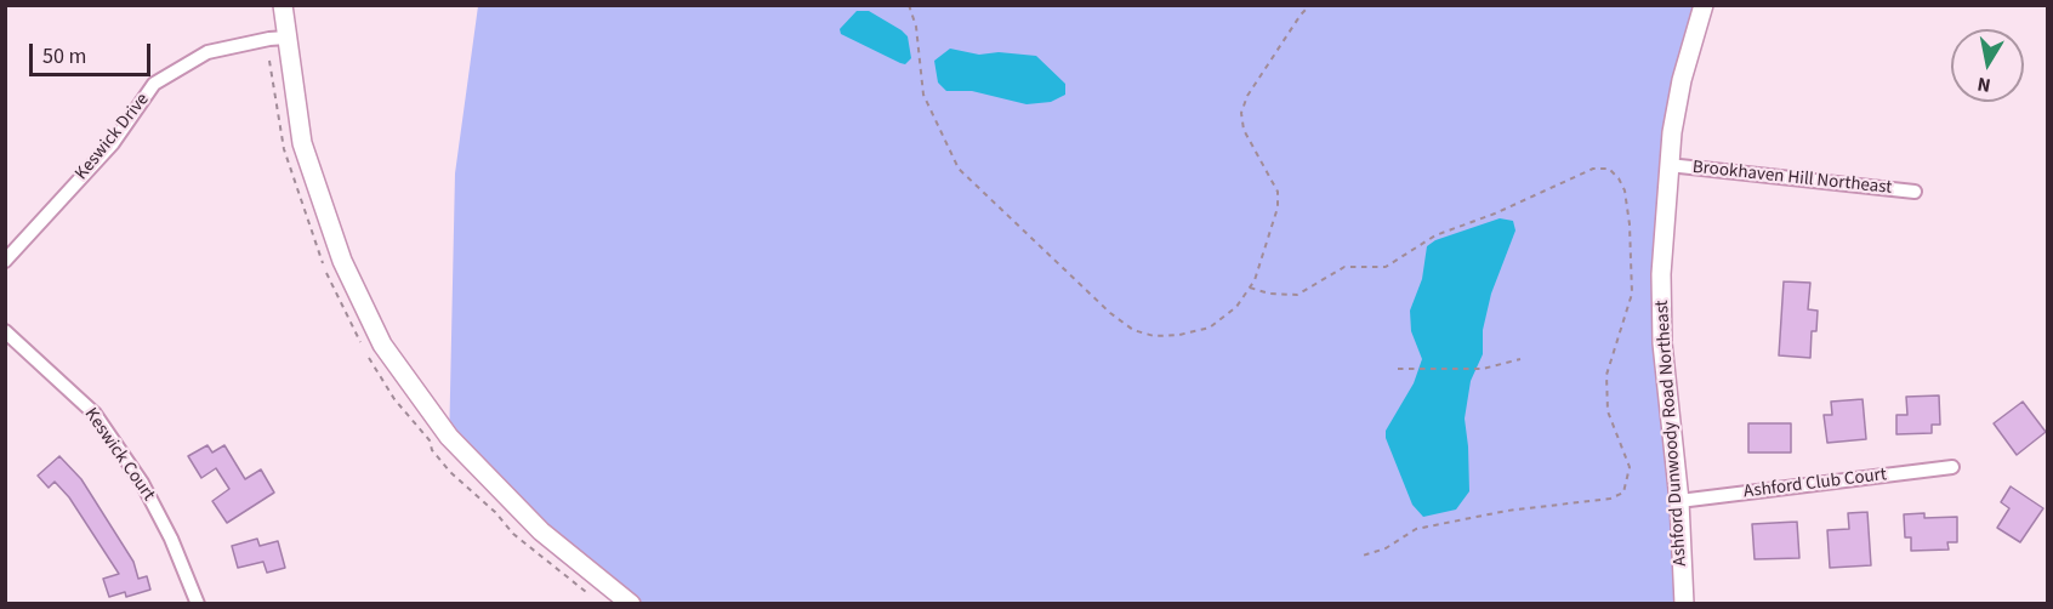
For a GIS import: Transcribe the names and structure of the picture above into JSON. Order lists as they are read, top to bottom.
{
  "streets": {
    "main road": ["Ashford Dunwoody Road Northeast"],
    "street": [
      "Keswick Drive",
      "Brookhaven Hill Northeast",
      "Keswick Court",
      "Ashford Club Court"
    ]
  },
  "crossings": [
    ["Brookhaven Hill Northeast", "Ashford Dunwoody Road Northeast"],
    ["Ashford Dunwoody Road Northeast", "Ashford Club Court"]
  ],
  "scale_bar": "50 m",
  "north": "bottom"
}
